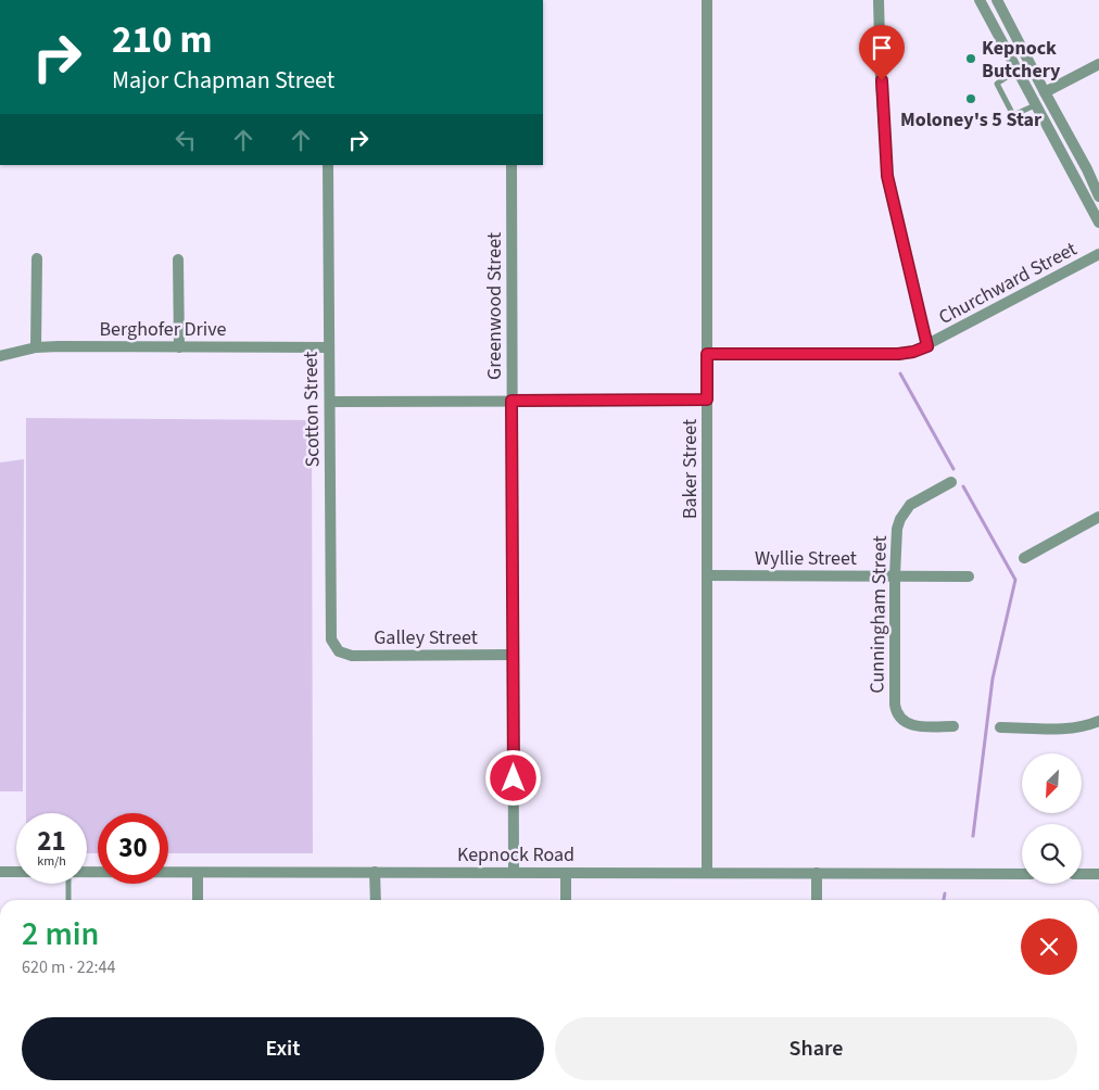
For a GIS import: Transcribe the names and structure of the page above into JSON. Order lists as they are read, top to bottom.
{
  "streets": {
    "street": [
      "Churchward Street",
      "Greenwood Street",
      "Berghofer Drive",
      "Scotton Street",
      "Baker Street",
      "Wyllie Street",
      "Cunningham Street",
      "Galley Street",
      "Kepnock Road"
    ]
  },
  "crossings": [
    ["Churchward Street", "Baker Street"],
    ["Greenwood Street", "Galley Street"],
    ["Greenwood Street", "Kepnock Road"],
    ["Berghofer Drive", "Scotton Street"],
    ["Scotton Street", "Galley Street"],
    ["Baker Street", "Wyllie Street"],
    ["Baker Street", "Kepnock Road"],
    ["Wyllie Street", "Cunningham Street"]
  ],
  "places": ["Kepnock Butchery", "Moloney's 5 Star"],
  "north": "bottom left",
  "page": {
    "turn": ["210 m", "Major Chapman Street"],
    "speed": "21 km/h",
    "limit": "30",
    "heading": ["2 min", "620 m · 22:44"],
    "buttons": ["Exit", "Share"]
  }
}
